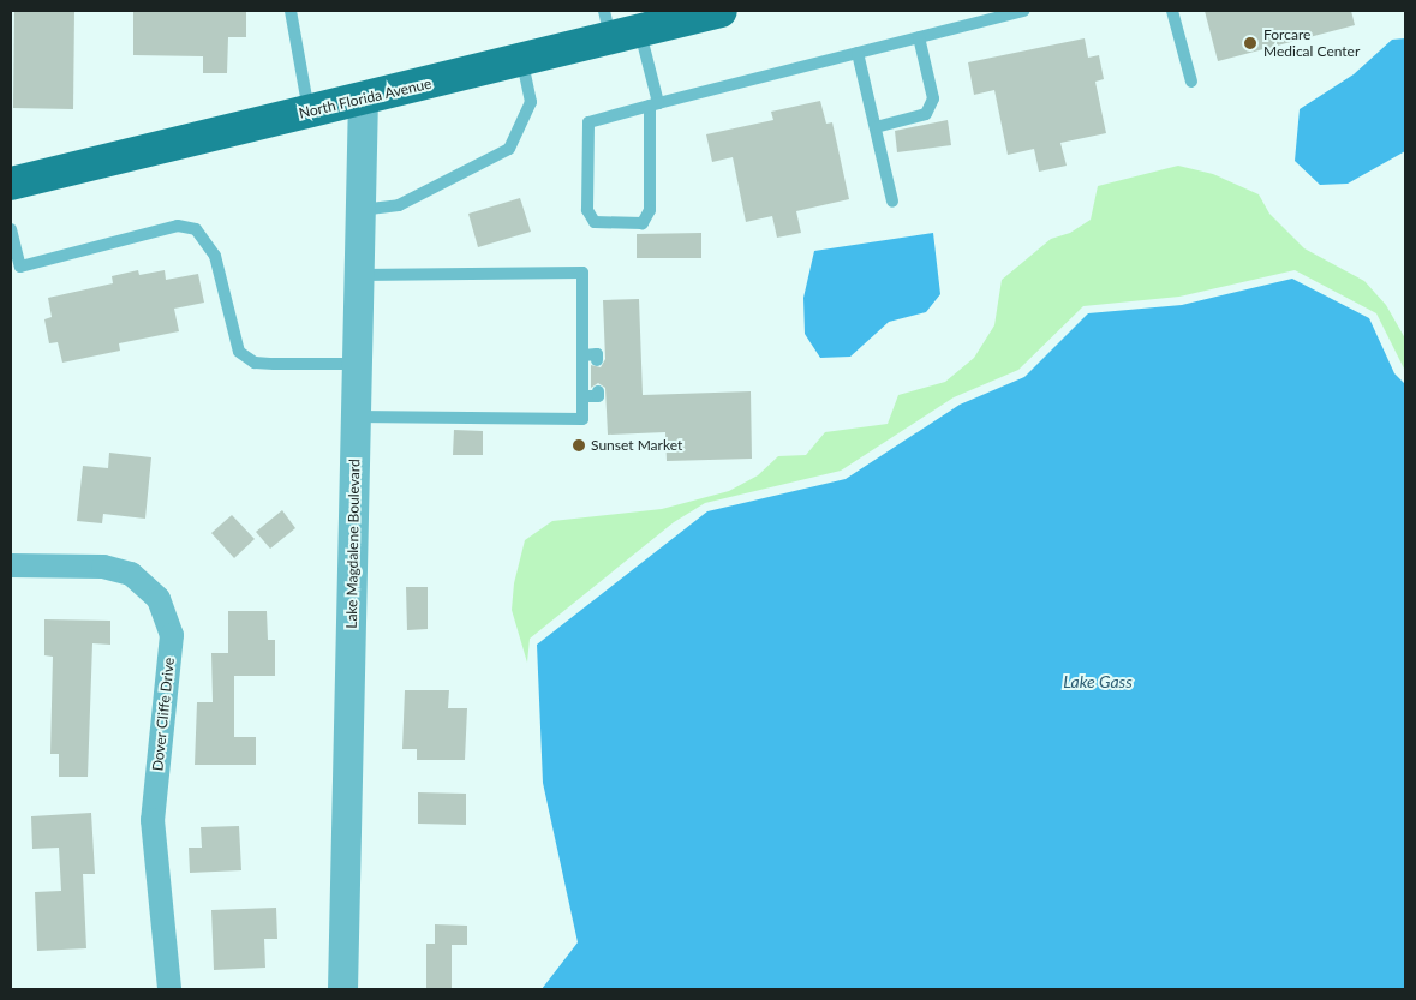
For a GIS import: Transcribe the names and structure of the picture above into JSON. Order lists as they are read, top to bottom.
{
  "streets": {
    "main road": ["North Florida Avenue"],
    "street": ["Lake Magdalene Boulevard", "Dover Cliffe Drive"]
  },
  "crossings": [
    ["North Florida Avenue", "Lake Magdalene Boulevard"]
  ],
  "water": ["Lake Gass"],
  "places": ["Forcare Medical Center", "Sunset Market"]
}
